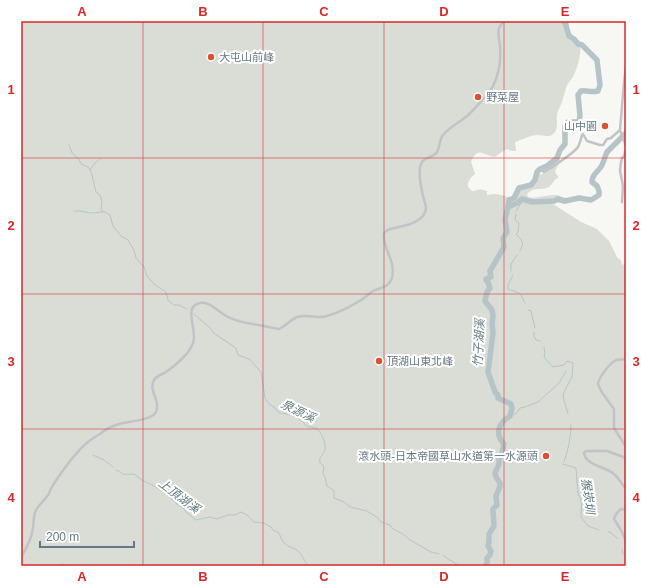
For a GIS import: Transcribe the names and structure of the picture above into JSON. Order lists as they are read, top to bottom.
{
  "water": [
    "竹子湖溪",
    "泉源溪",
    "上頂湖溪",
    "猴崁圳"
  ],
  "places": [
    "大屯山前峰",
    "野菜屋",
    "山中園",
    "頂湖山東北峰",
    "滾水頭-日本帝國草山水道第一水源頭"
  ],
  "scale_bar": "200 m",
  "grid": {
    "columns": [
      "A",
      "B",
      "C",
      "D",
      "E"
    ],
    "rows": [
      "1",
      "2",
      "3",
      "4"
    ]
  }
}
